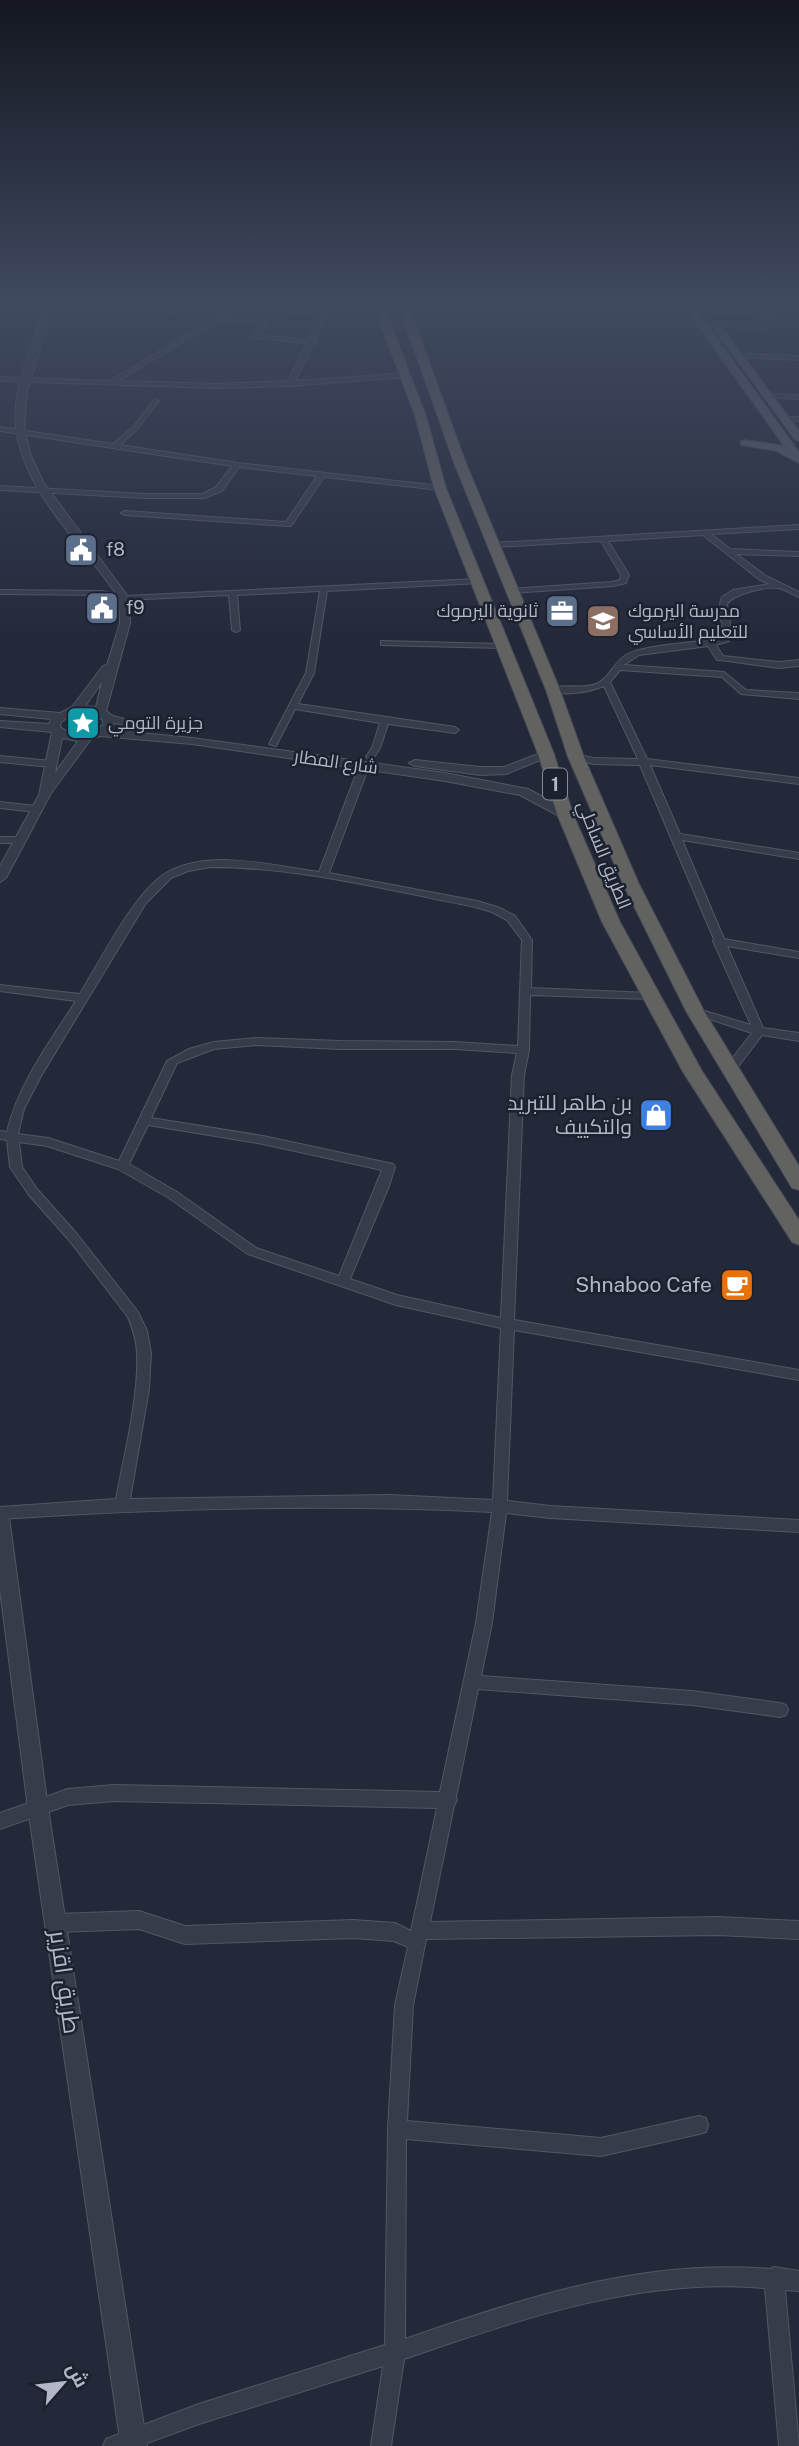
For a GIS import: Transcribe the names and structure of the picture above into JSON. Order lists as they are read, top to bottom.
{
  "streets": {
    "highway": ["1", "الطريق الساحلي"],
    "street": ["شارع المطار", "طريق اقزير"]
  },
  "crossings": [
    ["شارع المطار", "الطريق الساحلي"]
  ],
  "places": {
    "public building": ["f8", "f9"],
    "office": ["ثانوية اليرموك"],
    "school or university": ["مدرسة اليرموك للتعليم الأساسي"],
    "place": ["جزيرة التومي"],
    "shop": ["بن طاهر للتبريد والتكييف"],
    "cafe": ["Shnaboo Cafe"]
  },
  "north": "top right"
}
